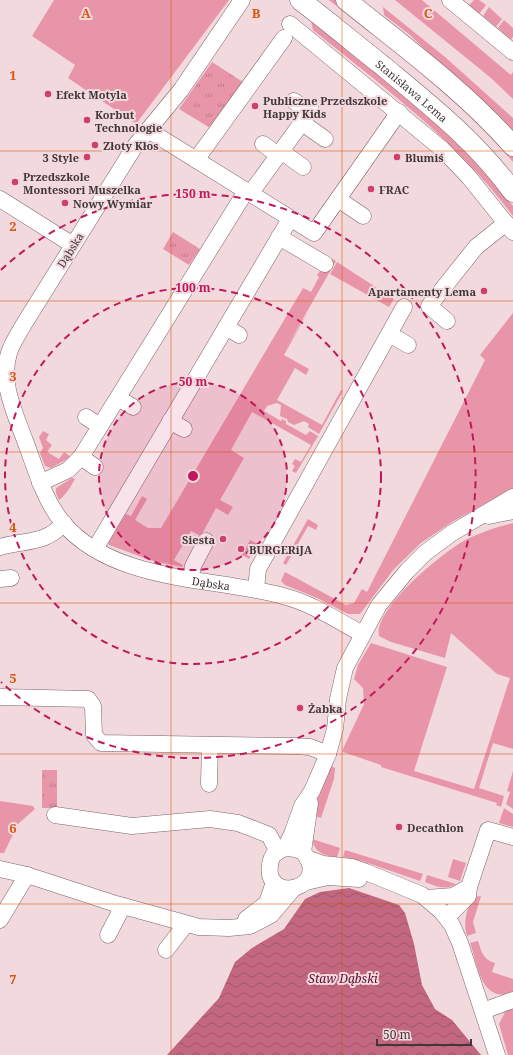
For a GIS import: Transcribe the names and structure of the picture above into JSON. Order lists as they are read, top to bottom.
{
  "streets": {
    "main road": ["Stanisława Lema"],
    "street": ["Dąbska"]
  },
  "water": ["Staw Dąbski"],
  "places": [
    "Efekt Motyla",
    "Publiczne Przedszkole Happy Kids",
    "Korbut Technologie",
    "Złoty Kłos",
    "3 Style",
    "Blumiś",
    "Przedszkole Montessori Muszelka",
    "FRAC",
    "Nowy Wymiar",
    "Apartamenty Lema",
    "Siesta",
    "BURGERiJA",
    "Żabka",
    "Decathlon"
  ],
  "scale_bar": "50 m",
  "grid": {
    "columns": ["A", "B", "C"],
    "rows": [
      "1",
      "2",
      "3",
      "4",
      "5",
      "6",
      "7"
    ]
  },
  "rings": ["150 m", "100 m", "50 m"]
}
